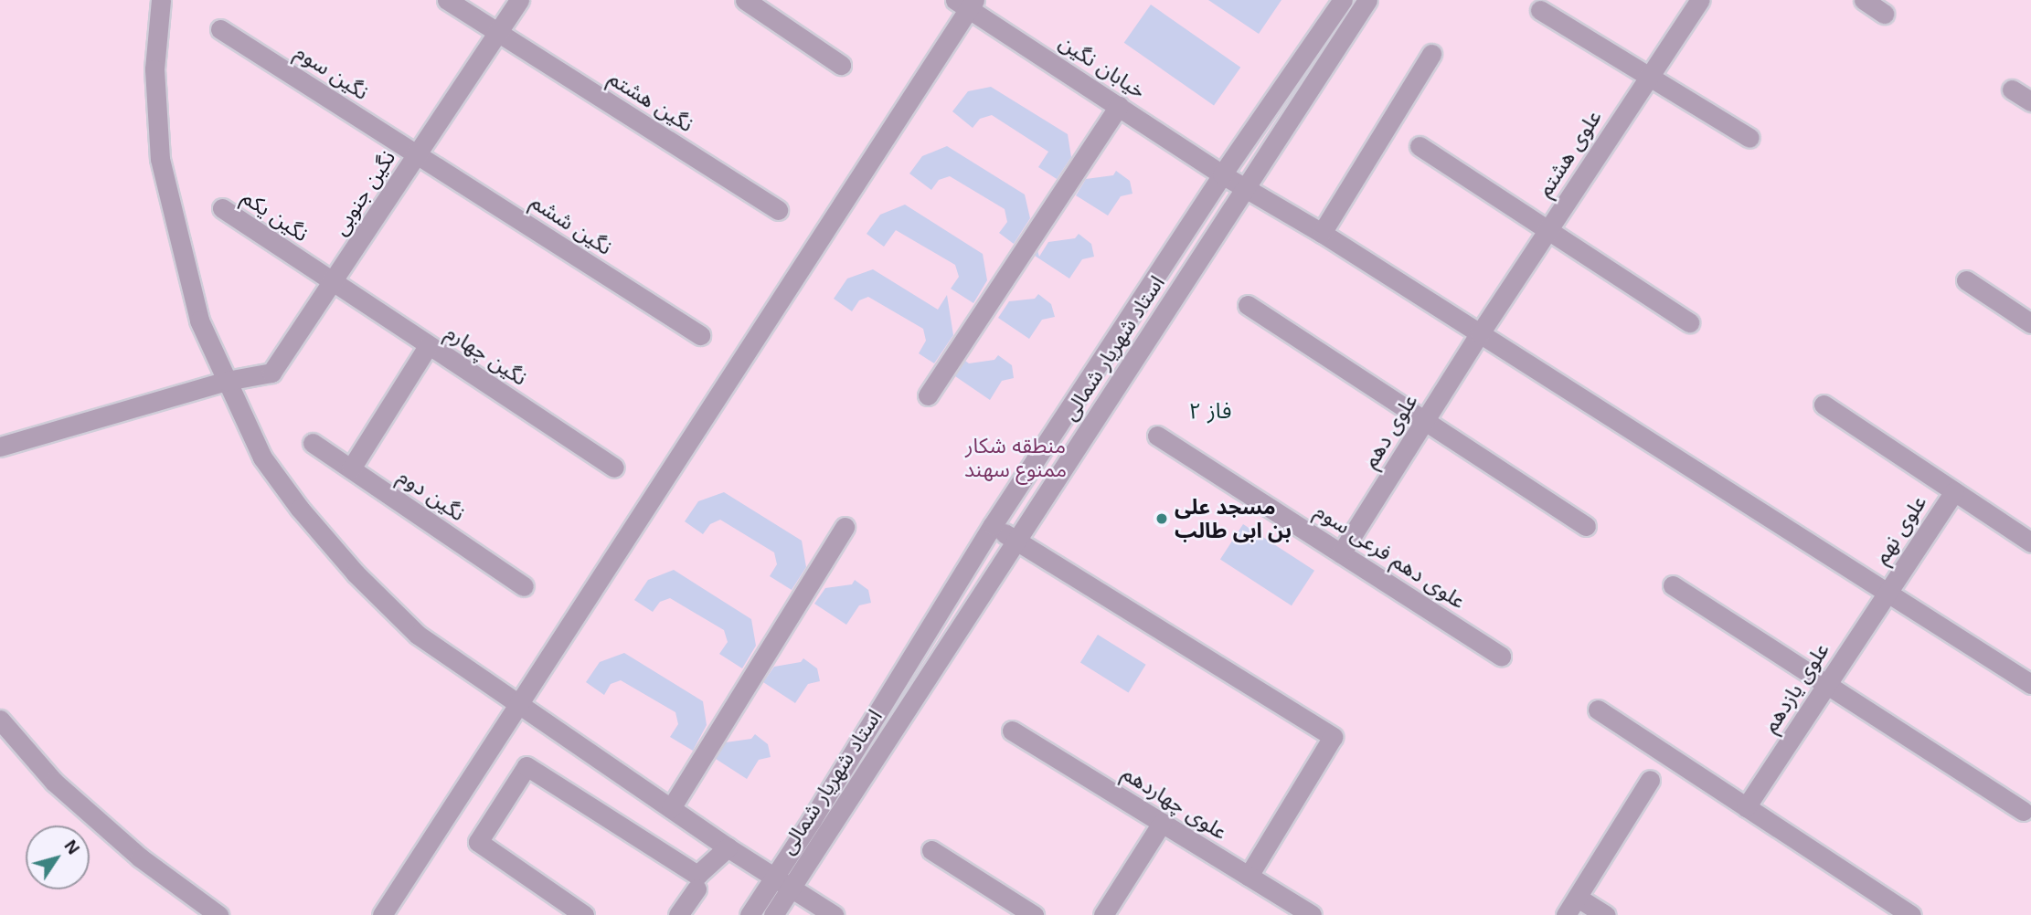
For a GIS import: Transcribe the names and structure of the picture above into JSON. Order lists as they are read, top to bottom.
{
  "streets": {
    "street": [
      "خیابان نگین",
      "نگین سوم",
      "نگین هشتم",
      "علوی هشتم",
      "نگین جنوبی",
      "نگین یکم",
      "نگین ششم",
      "استاد شهریار شمالی",
      "نگین چهارم",
      "علوی دهم",
      "نگین دوم",
      "علوی نهم",
      "علوی دهم فرعی سوم",
      "علوی یازدهم",
      "علوی چهاردهم"
    ]
  },
  "crossings": [
    ["خیابان نگین", "علوی هشتم"],
    ["خیابان نگین", "استاد شهریار شمالی"],
    ["خیابان نگین", "علوی دهم"],
    ["خیابان نگین", "علوی نهم"],
    ["خیابان نگین", "علوی یازدهم"],
    ["نگین سوم", "نگین جنوبی"],
    ["نگین سوم", "نگین ششم"],
    ["نگین هشتم", "نگین جنوبی"],
    ["علوی هشتم", "علوی دهم"],
    ["نگین جنوبی", "نگین یکم"],
    ["نگین جنوبی", "نگین ششم"],
    ["نگین جنوبی", "نگین چهارم"],
    ["نگین یکم", "نگین چهارم"],
    ["علوی دهم", "علوی دهم فرعی سوم"],
    ["علوی نهم", "علوی یازدهم"]
  ],
  "districts": ["فاز ۲"],
  "parks": ["منطقه شکار ممنوع سهند"],
  "places": ["مسجد علی بن ابی طالب"],
  "north": "top right"
}
